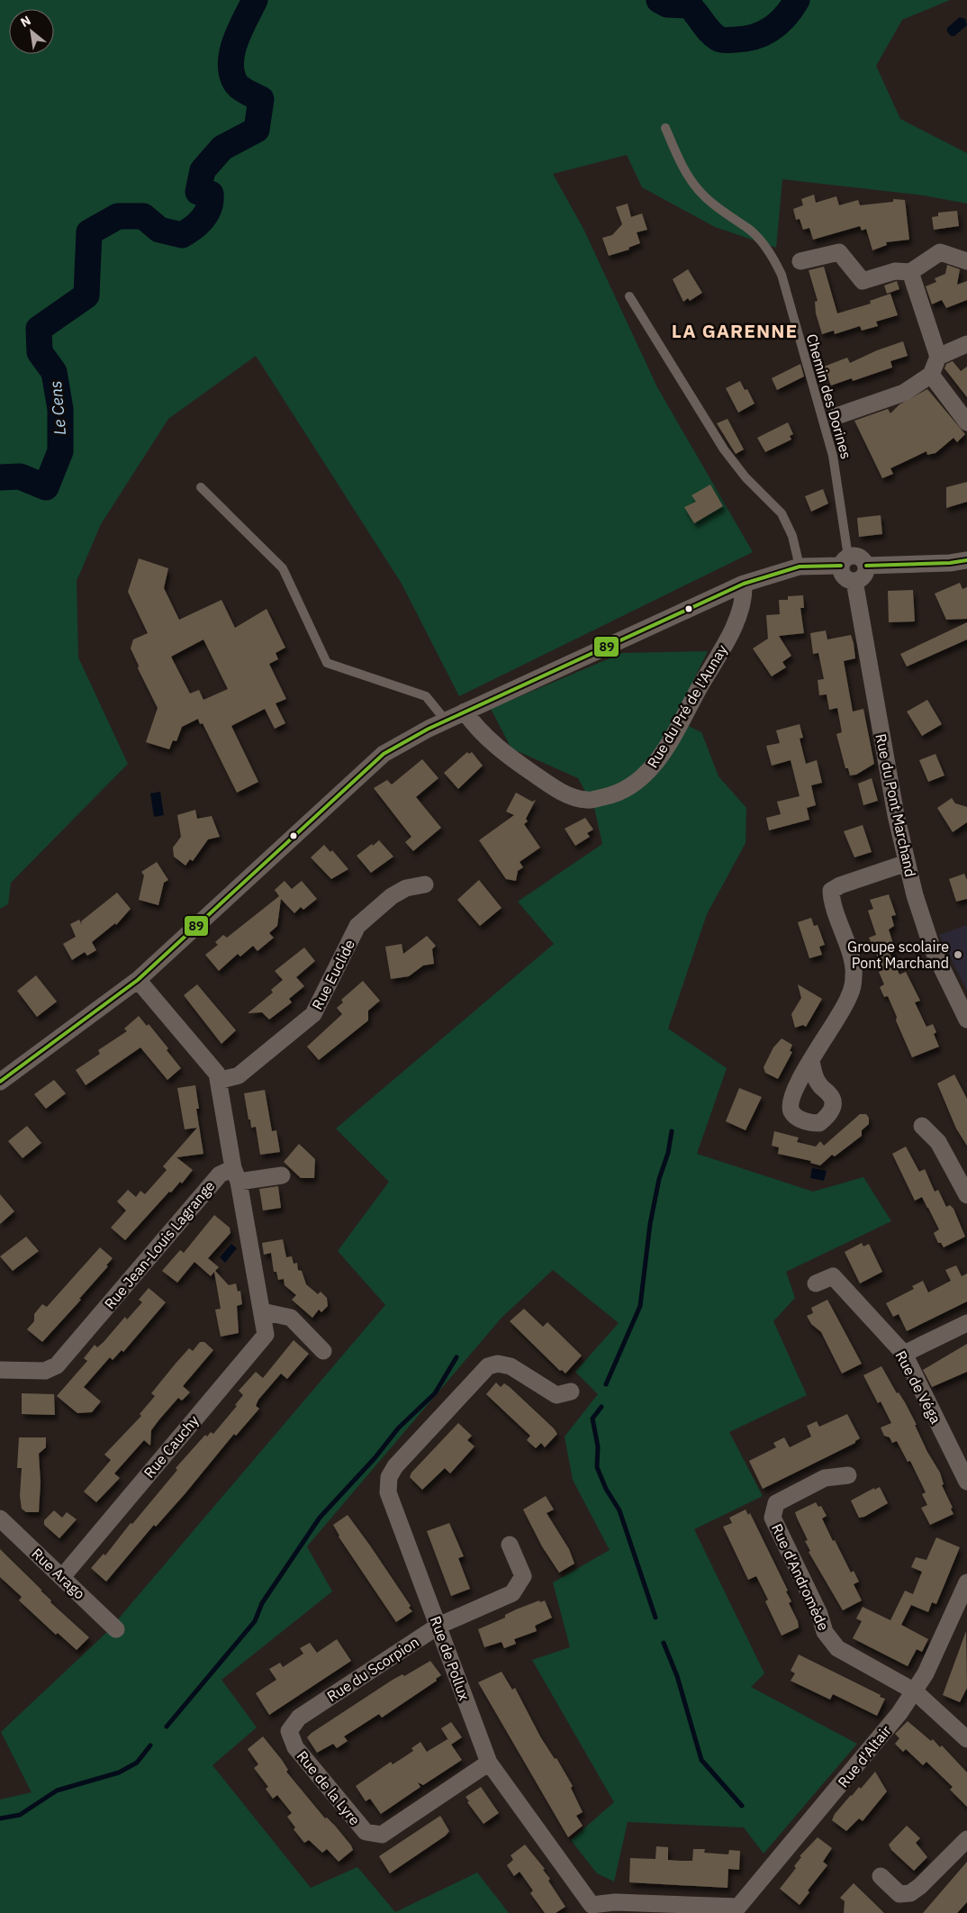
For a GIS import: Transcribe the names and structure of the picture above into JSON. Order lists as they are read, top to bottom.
{
  "streets": {
    "street": [
      "Rue du Pré de l'Aunay",
      "Rue du Pont Marchand",
      "Rue Euclide",
      "Rue Jean-Louis Lagrange",
      "Rue de Véga",
      "Rue Cauchy",
      "Rue Arago",
      "Rue d'Andromède",
      "Rue de Pollux",
      "Rue du Scorpion",
      "Rue d'Altair",
      "Rue de la Lyre"
    ],
    "lane": ["Chemin des Dorines"]
  },
  "crossings": [
    ["Chemin des Dorines", "Rue du Pont Marchand"],
    ["Rue Jean-Louis Lagrange", "Rue Cauchy"],
    ["Rue Cauchy", "Rue Arago"],
    ["Rue d'Andromède", "Rue d'Altair"],
    ["Rue de Pollux", "Rue du Scorpion"],
    ["Rue de Pollux", "Rue d'Altair"],
    ["Rue de Pollux", "Rue de la Lyre"],
    ["Rue du Scorpion", "Rue de la Lyre"]
  ],
  "districts": ["LA GARENNE"],
  "water": ["Le Cens"],
  "places": ["Groupe scolaire Pont Marchand"],
  "lines": ["transit line 89"],
  "north": "top left"
}
